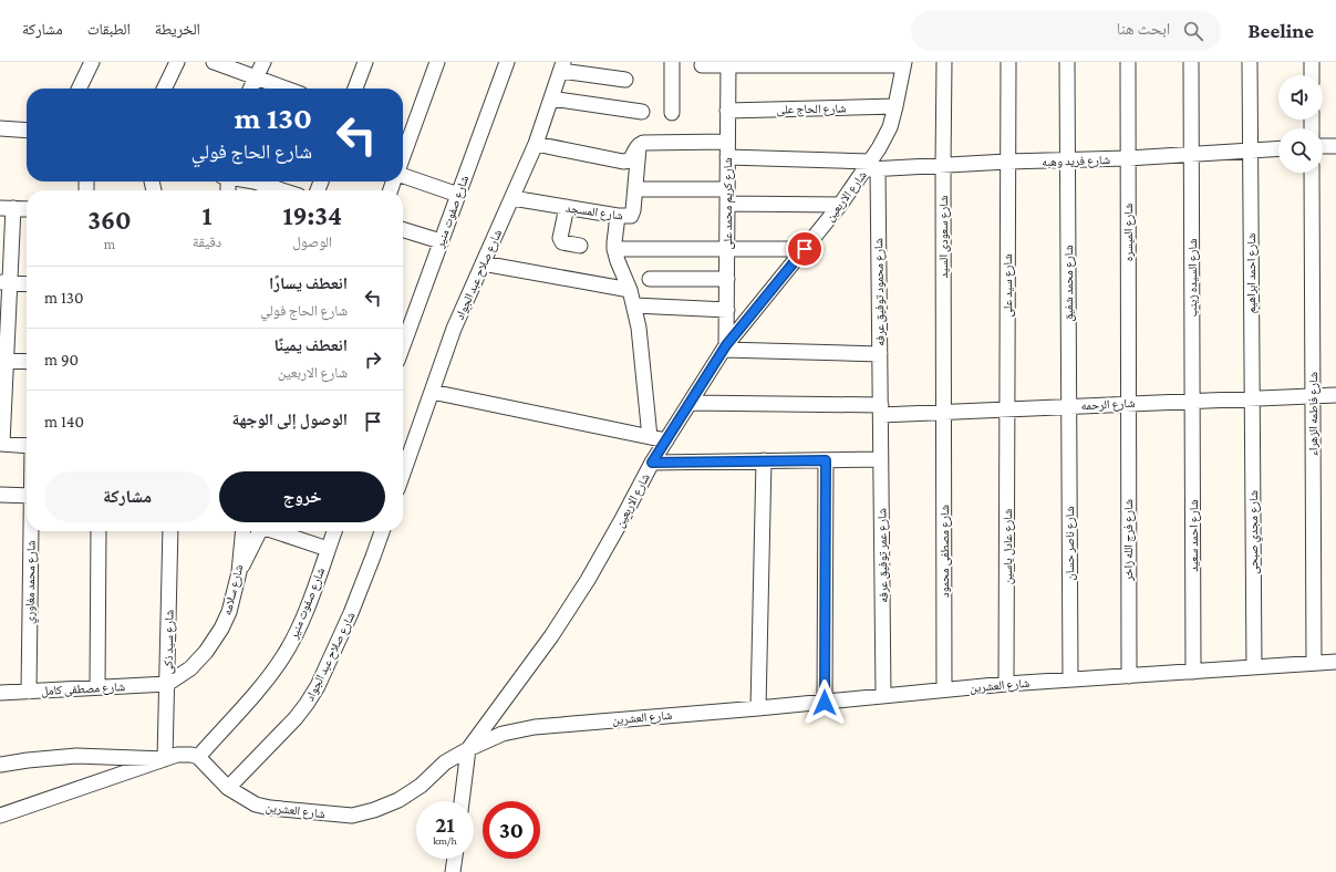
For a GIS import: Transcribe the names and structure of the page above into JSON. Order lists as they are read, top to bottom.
{
  "streets": {
    "street": [
      "شارع الحاج على",
      "شارع فريد وهبه",
      "شارع الاربعين",
      "شارع كريم محمد على",
      "شارع صفوت منير",
      "شارع المسجد",
      "شارع الميسره",
      "شارع سعودى السيد",
      "شارع احمد ابراهيم",
      "شارع صلاح عبد الجواد",
      "شارع السيده زينب",
      "شارع محمد شفيق",
      "شارع سيد على",
      "شارع محمود توفيق عرفه",
      "شارع الرحمه",
      "شارع فاطمه الزهراء",
      "شارع مجدي صبحى",
      "شارع احمد سعيد",
      "شارع فرج الله زاخر",
      "شارع ناصر حسان",
      "شارع عادل ياسين",
      "شارع مصطفى محمود",
      "شارع عمر توفيق عرفه",
      "شارع محمد مغاوري",
      "شارع سلامه",
      "شارع سيد ذكى",
      "شارع العشرين",
      "شارع مصطفى كامل"
    ]
  },
  "crossings": [
    ["شارع الحاج على", "شارع الاربعين"],
    ["شارع الحاج على", "شارع كريم محمد على"],
    ["شارع فريد وهبه", "شارع الاربعين"],
    ["شارع فريد وهبه", "شارع كريم محمد على"],
    ["شارع فريد وهبه", "شارع الميسره"],
    ["شارع فريد وهبه", "شارع سعودى السيد"],
    ["شارع فريد وهبه", "شارع احمد ابراهيم"],
    ["شارع فريد وهبه", "شارع السيده زينب"],
    ["شارع فريد وهبه", "شارع محمد شفيق"],
    ["شارع فريد وهبه", "شارع سيد على"],
    ["شارع فريد وهبه", "شارع محمود توفيق عرفه"],
    ["شارع الاربعين", "شارع كريم محمد على"],
    ["شارع الاربعين", "شارع محمود توفيق عرفه"],
    ["شارع الاربعين", "شارع الرحمه"],
    ["شارع الاربعين", "شارع العشرين"],
    ["شارع صفوت منير", "شارع العشرين"],
    ["شارع المسجد", "شارع صلاح عبد الجواد"],
    ["شارع الميسره", "شارع الرحمه"],
    ["شارع الميسره", "شارع فرج الله زاخر"],
    ["شارع سعودى السيد", "شارع الرحمه"],
    ["شارع سعودى السيد", "شارع مصطفى محمود"],
    ["شارع احمد ابراهيم", "شارع الرحمه"],
    ["شارع احمد ابراهيم", "شارع مجدي صبحى"],
    ["شارع صلاح عبد الجواد", "شارع العشرين"],
    ["شارع السيده زينب", "شارع الرحمه"],
    ["شارع السيده زينب", "شارع احمد سعيد"],
    ["شارع محمد شفيق", "شارع الرحمه"],
    ["شارع محمد شفيق", "شارع ناصر حسان"],
    ["شارع سيد على", "شارع الرحمه"],
    ["شارع سيد على", "شارع عادل ياسين"],
    ["شارع محمود توفيق عرفه", "شارع الرحمه"],
    ["شارع محمود توفيق عرفه", "شارع عمر توفيق عرفه"],
    ["شارع الرحمه", "شارع فاطمه الزهراء"],
    ["شارع الرحمه", "شارع مجدي صبحى"],
    ["شارع الرحمه", "شارع احمد سعيد"],
    ["شارع الرحمه", "شارع فرج الله زاخر"],
    ["شارع الرحمه", "شارع ناصر حسان"],
    ["شارع الرحمه", "شارع عادل ياسين"],
    ["شارع الرحمه", "شارع مصطفى محمود"],
    ["شارع الرحمه", "شارع عمر توفيق عرفه"],
    ["شارع فاطمه الزهراء", "شارع العشرين"],
    ["شارع مجدي صبحى", "شارع العشرين"],
    ["شارع احمد سعيد", "شارع العشرين"],
    ["شارع فرج الله زاخر", "شارع العشرين"],
    ["شارع ناصر حسان", "شارع العشرين"],
    ["شارع عادل ياسين", "شارع العشرين"],
    ["شارع مصطفى محمود", "شارع العشرين"],
    ["شارع عمر توفيق عرفه", "شارع العشرين"],
    ["شارع محمد مغاوري", "شارع مصطفى كامل"],
    ["شارع سلامه", "شارع سيد ذكى"],
    ["شارع سلامه", "شارع مصطفى كامل"],
    ["شارع سيد ذكى", "شارع مصطفى كامل"]
  ],
  "page": {
    "header": "Beeline",
    "search": "ابحث هنا",
    "nav": ["الخريطة", "الطبقات", "مشاركة"],
    "turn": ["130 m", "شارع الحاج فولي"],
    "eta": [
      "19:34",
      "الوصول",
      "1",
      "دقيقة",
      "360",
      "m"
    ],
    "list": [
      {
        "name": "انعطف يسارًا",
        "note": "شارع الحاج فولي",
        "value": "130 m"
      },
      {
        "name": "انعطف يمينًا",
        "note": "شارع الاربعين",
        "value": "90 m"
      },
      {
        "name": "الوصول إلى الوجهة",
        "value": "140 m"
      }
    ],
    "buttons": ["خروج", "مشاركة"],
    "speed": "21 km/h",
    "limit": "30"
  }
}
